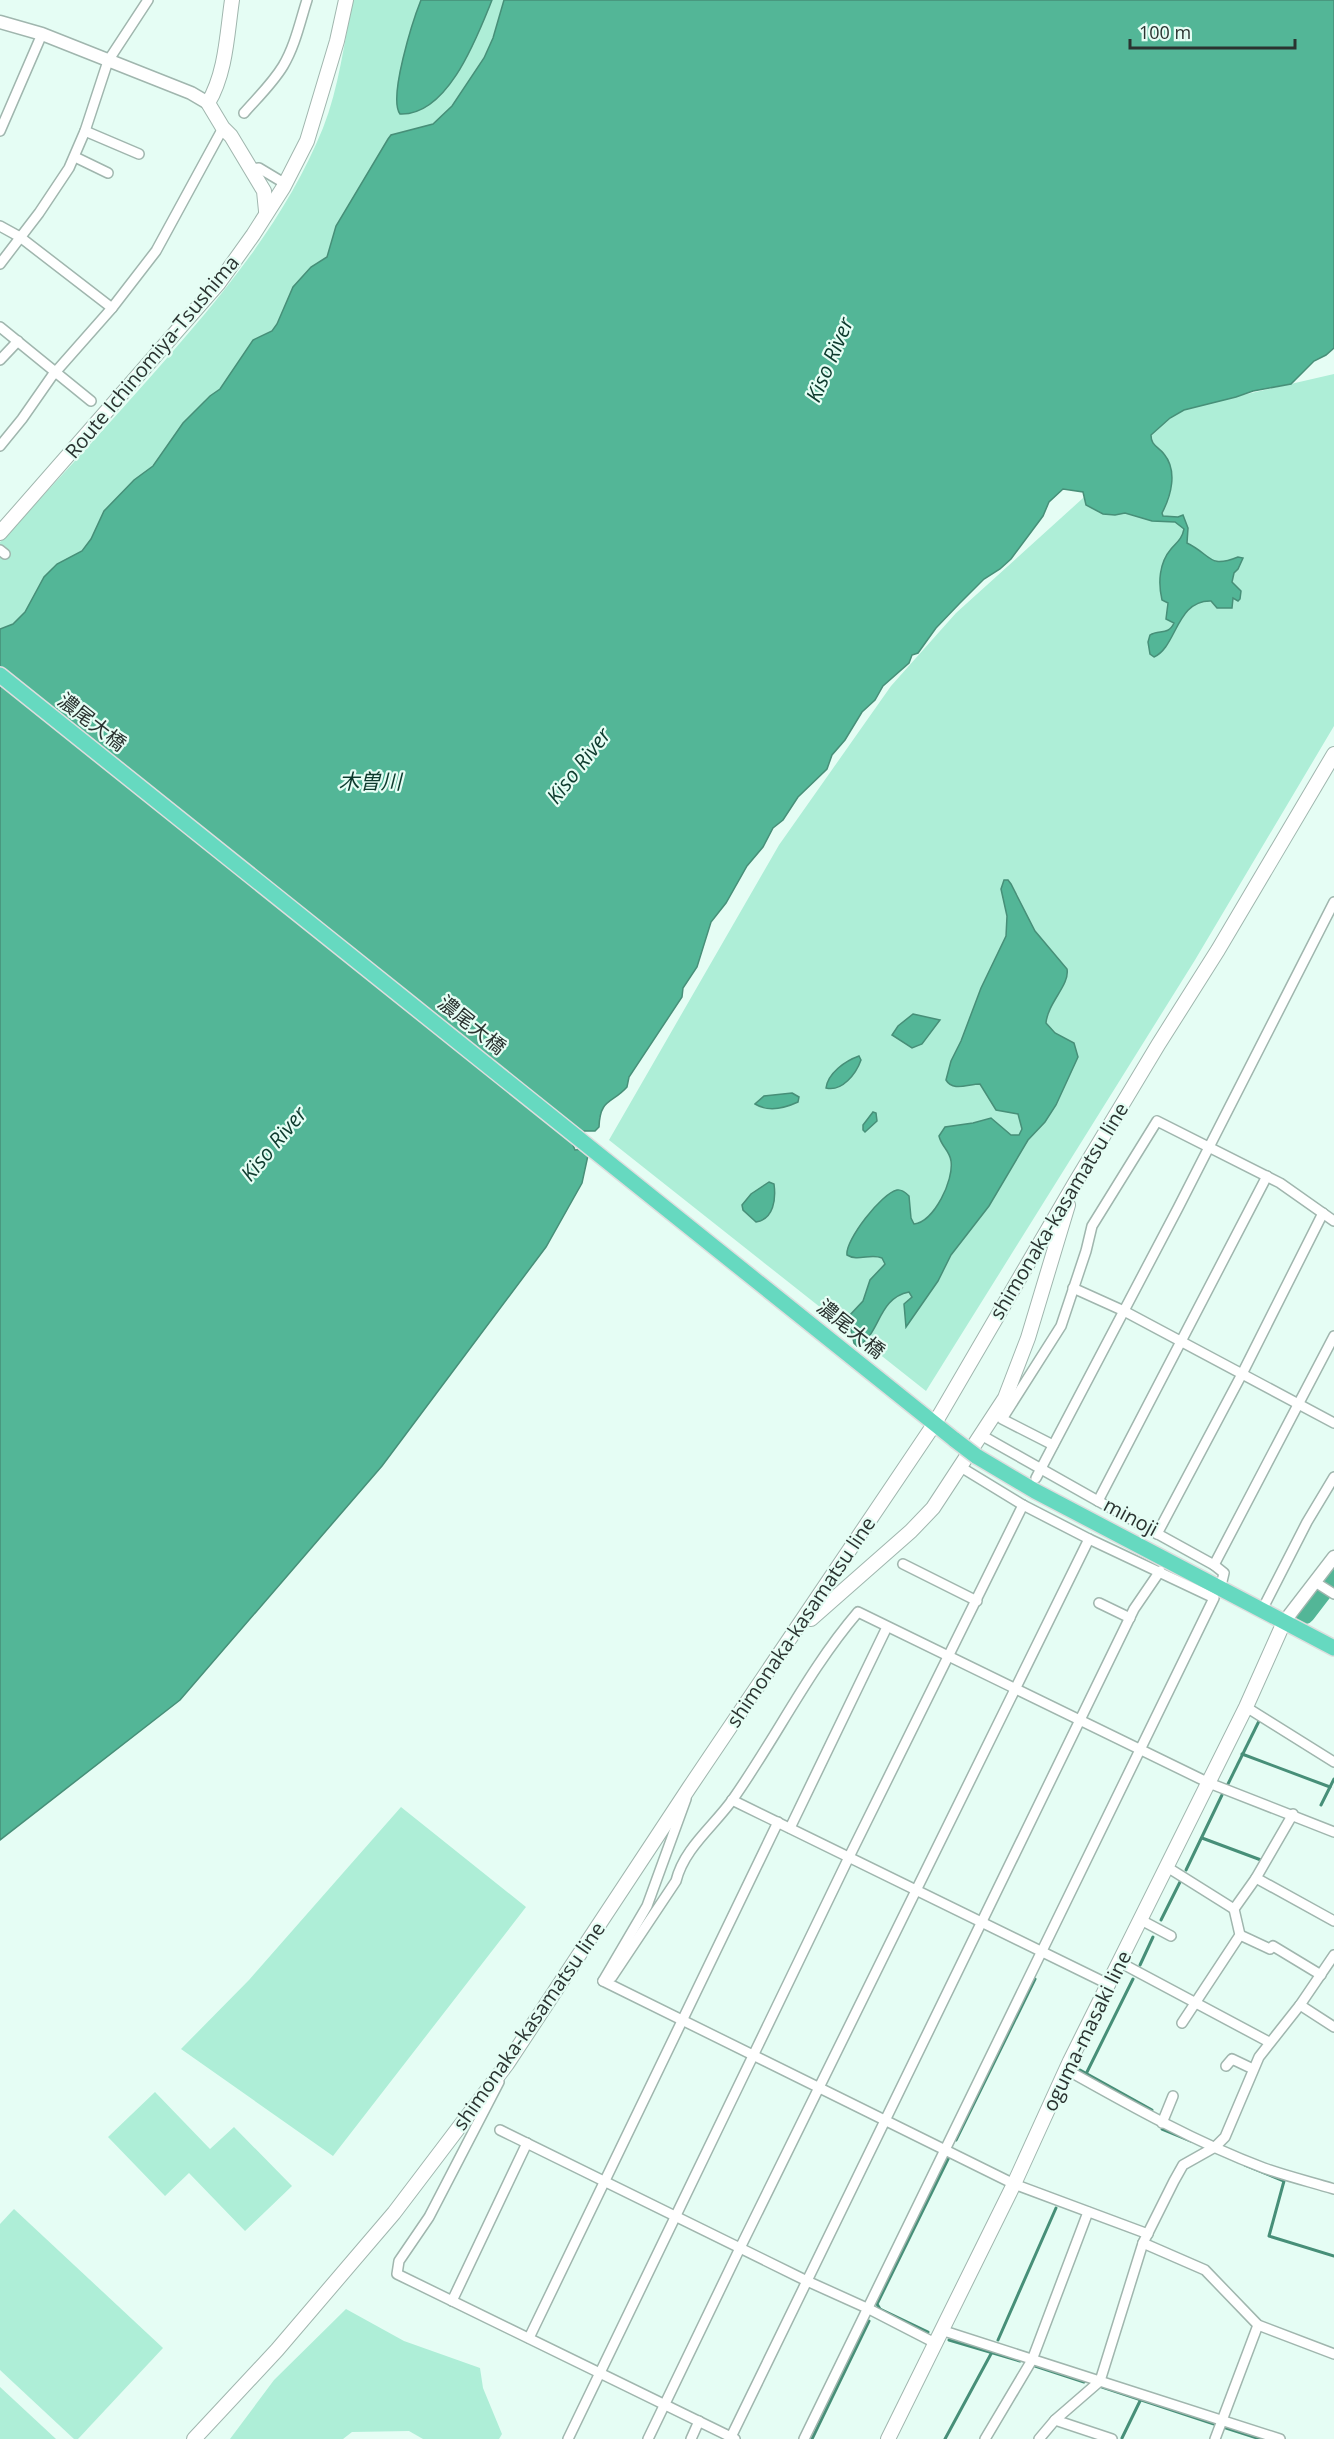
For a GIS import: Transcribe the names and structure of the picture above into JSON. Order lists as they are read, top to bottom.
{
  "streets": {
    "main road": [
      "Route Ichinomiya-Tsushima",
      "濃尾大橋",
      "shimonaka-kasamatsu line",
      "minoji",
      "oguma-masaki line"
    ]
  },
  "crossings": [
    ["濃尾大橋", "minoji"],
    ["shimonaka-kasamatsu line", "minoji"],
    ["minoji", "oguma-masaki line"]
  ],
  "water": ["Kiso River", "木曽川"],
  "scale_bar": "100 m"
}
